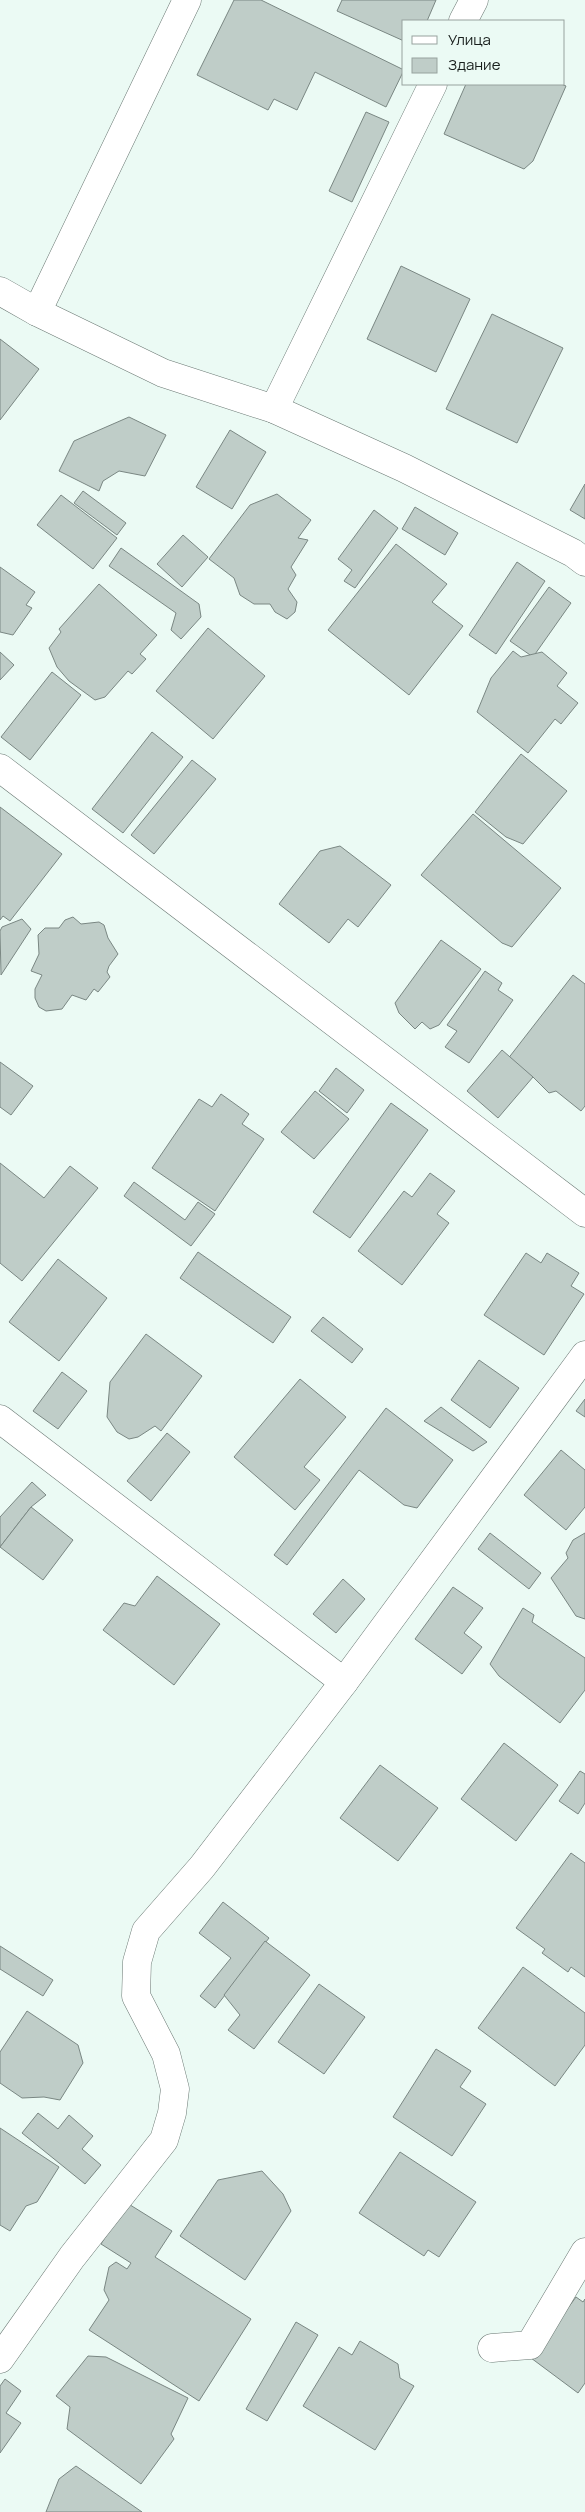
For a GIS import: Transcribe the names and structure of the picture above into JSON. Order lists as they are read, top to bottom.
{
  "legend": ["Улица", "Здание"]
}
